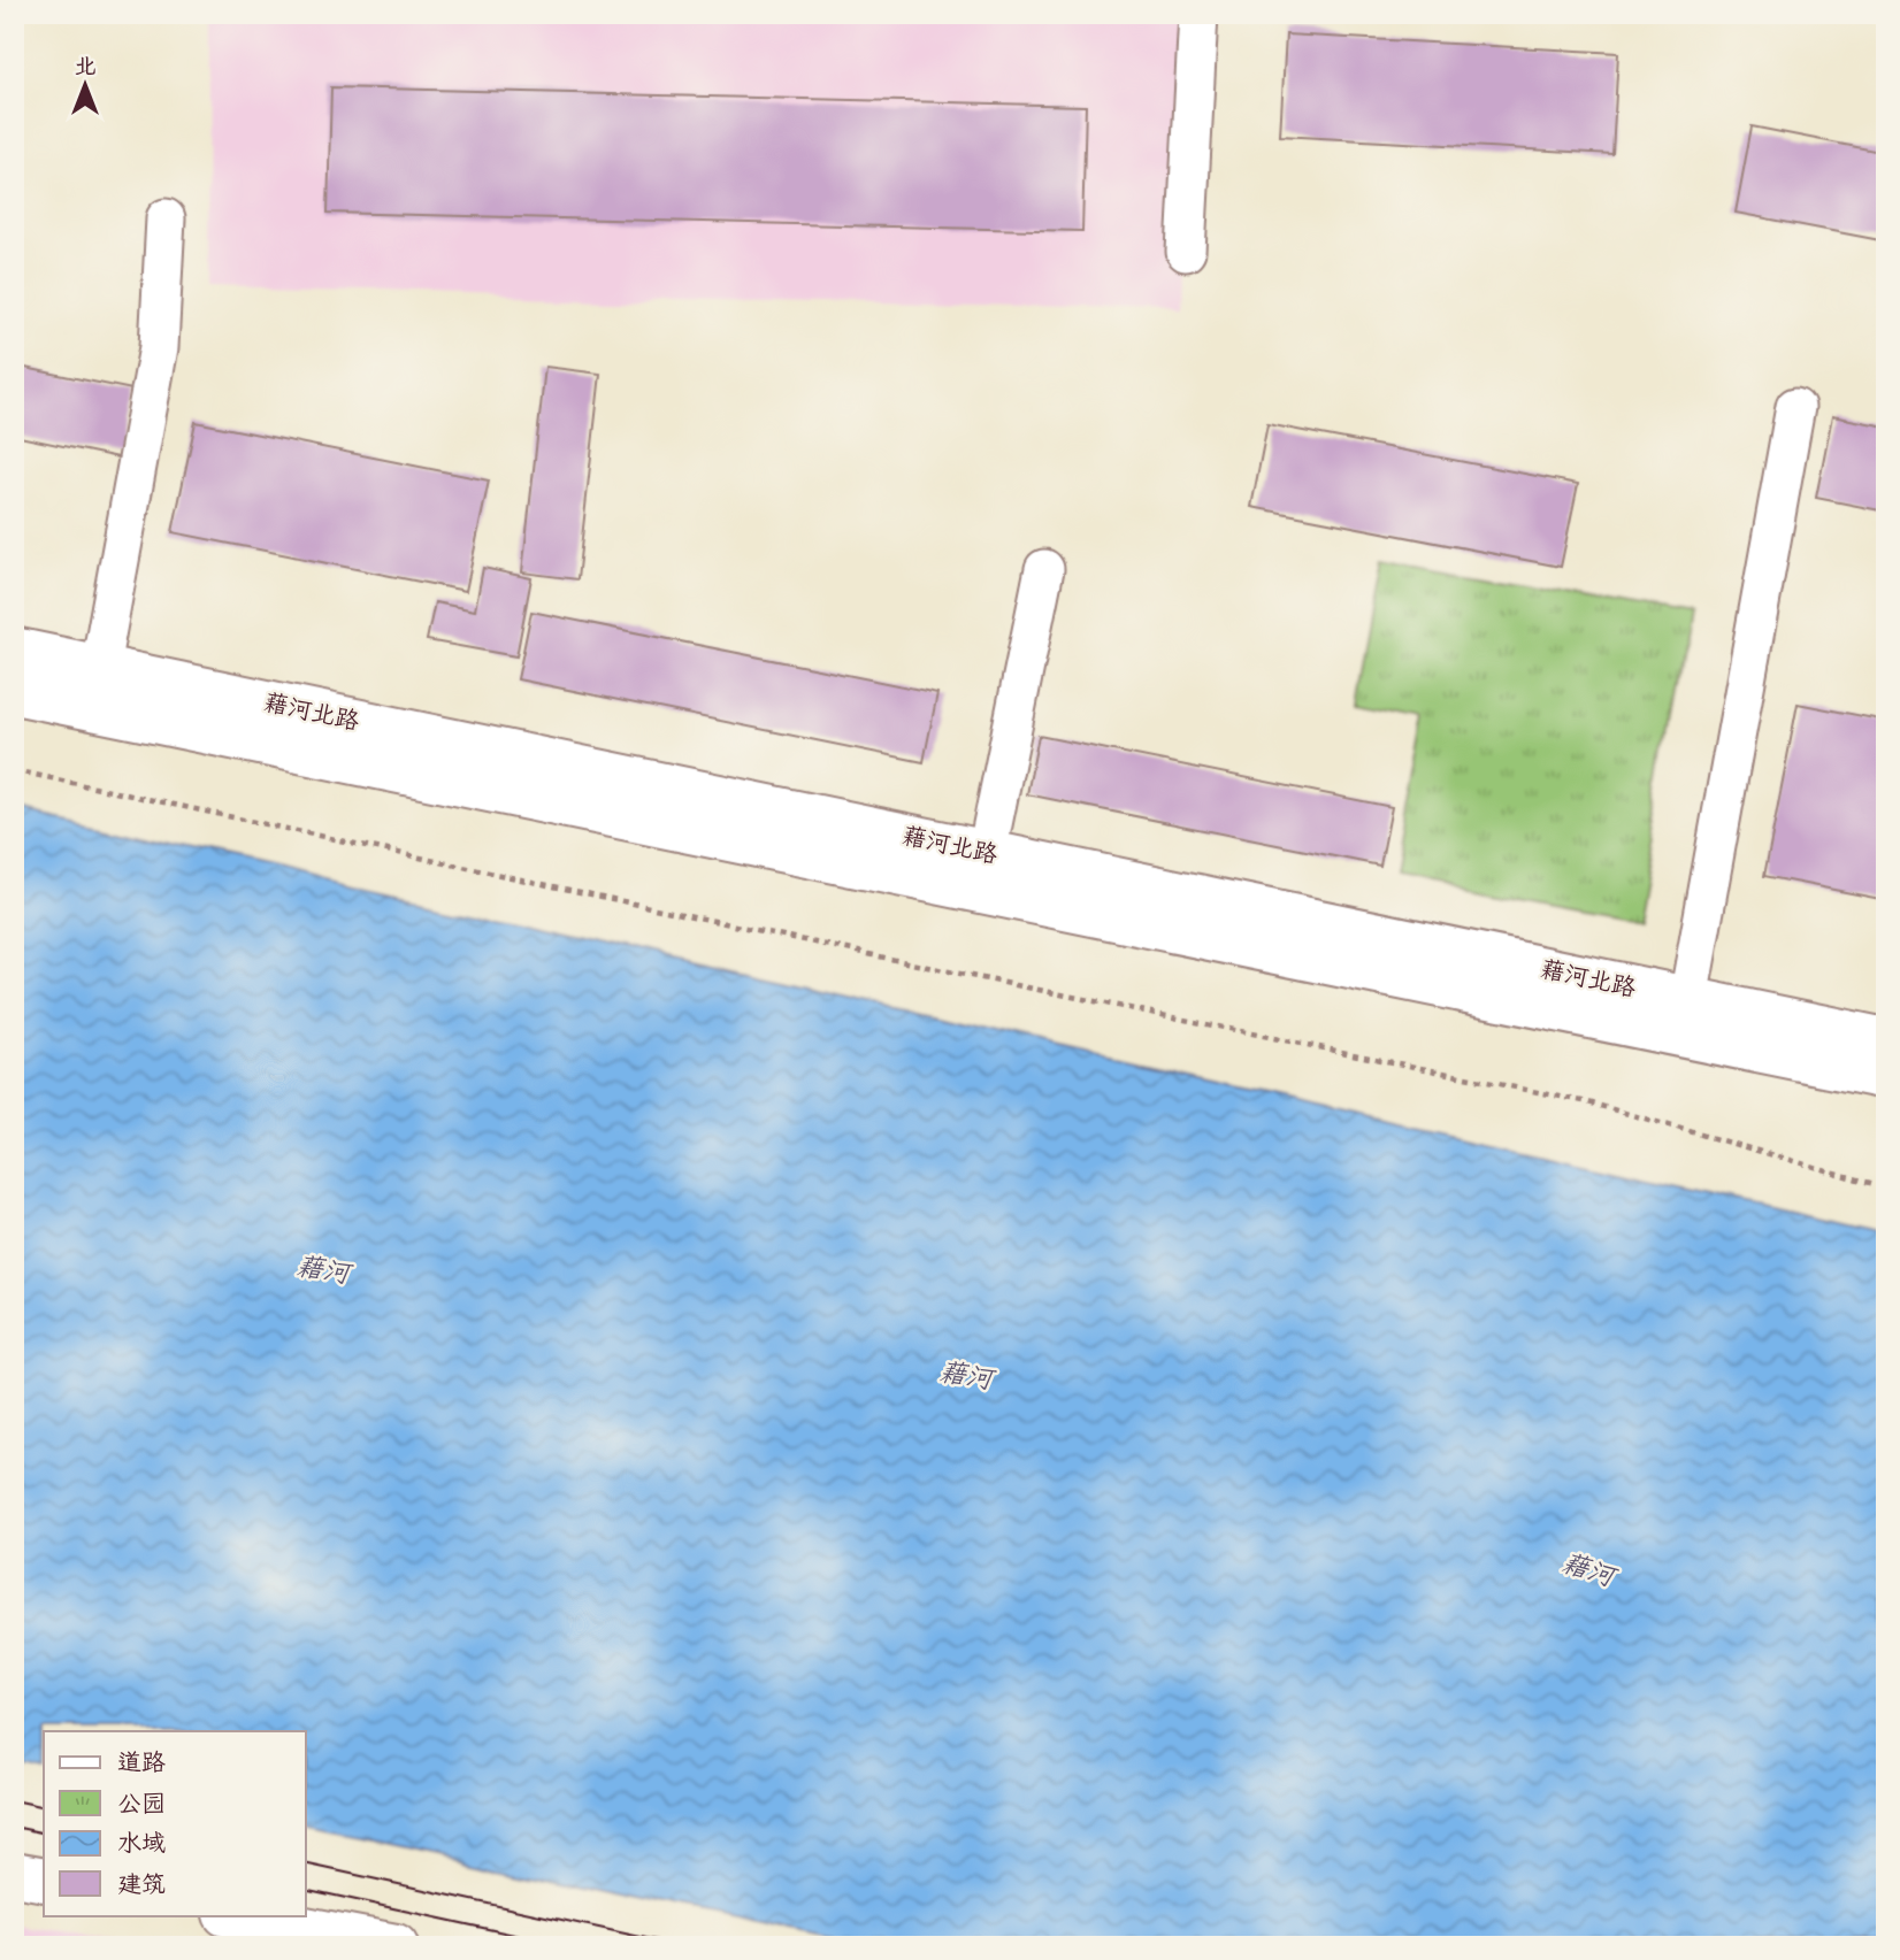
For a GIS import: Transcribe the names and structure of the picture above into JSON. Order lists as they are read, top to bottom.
{
  "streets": {
    "main road": ["藉河北路"]
  },
  "water": ["藉河"],
  "legend": [
    "道路",
    "公园",
    "水域",
    "建筑"
  ],
  "north": "top"
}
